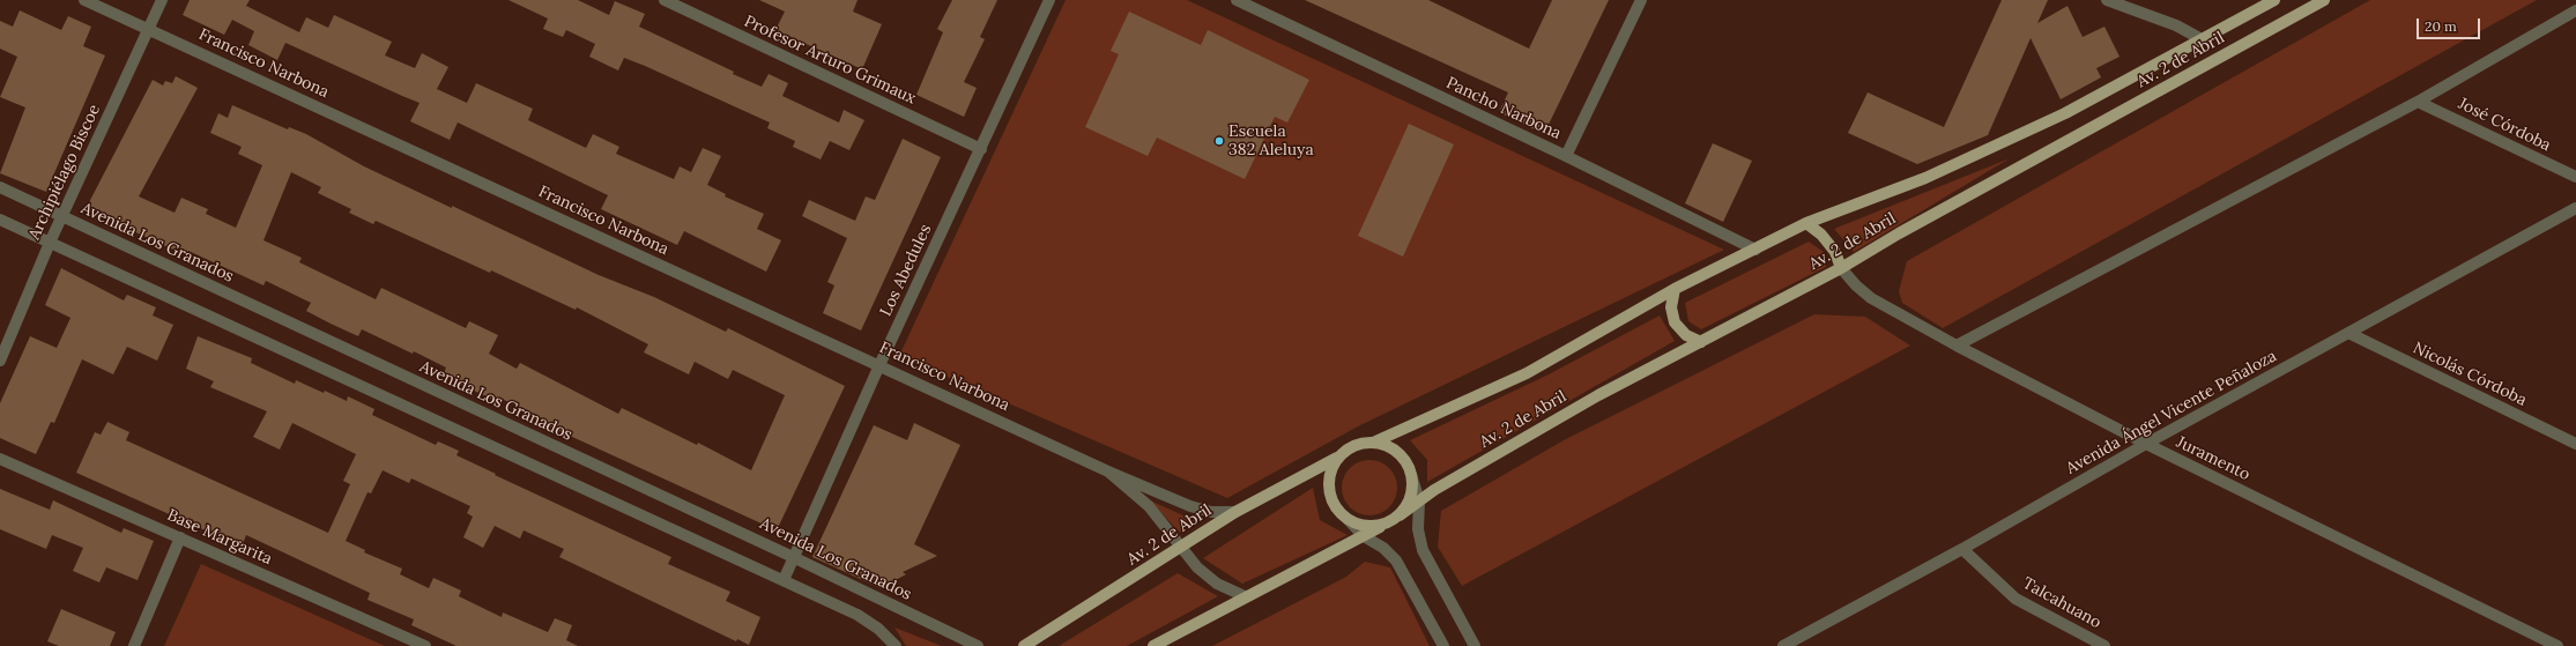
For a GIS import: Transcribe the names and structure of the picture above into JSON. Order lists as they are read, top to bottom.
{
  "streets": {
    "main road": ["Av. 2 de Abril"],
    "street": [
      "Profesor Arturo Grimaux",
      "Francisco Narbona",
      "Pancho Narbona",
      "José Córdoba",
      "Archipiélago Biscoe",
      "Avenida Los Granados",
      "Los Abedules",
      "Nicolás Córdoba",
      "Avenida Ángel Vicente Peñaloza",
      "Juramento",
      "Base Margarita",
      "Talcahuano"
    ]
  },
  "crossings": [
    ["Profesor Arturo Grimaux", "Los Abedules"],
    ["Av. 2 de Abril", "Francisco Narbona"],
    ["Av. 2 de Abril", "Pancho Narbona"],
    ["Av. 2 de Abril", "Juramento"],
    ["Francisco Narbona", "Archipiélago Biscoe"],
    ["Francisco Narbona", "Los Abedules"],
    ["Archipiélago Biscoe", "Avenida Los Granados"],
    ["Avenida Los Granados", "Los Abedules"],
    ["Nicolás Córdoba", "Avenida Ángel Vicente Peñaloza"],
    ["Avenida Ángel Vicente Peñaloza", "Juramento"],
    ["Avenida Ángel Vicente Peñaloza", "Talcahuano"]
  ],
  "places": ["Escuela 382 Aleluya"],
  "scale_bar": "20 m"
}
